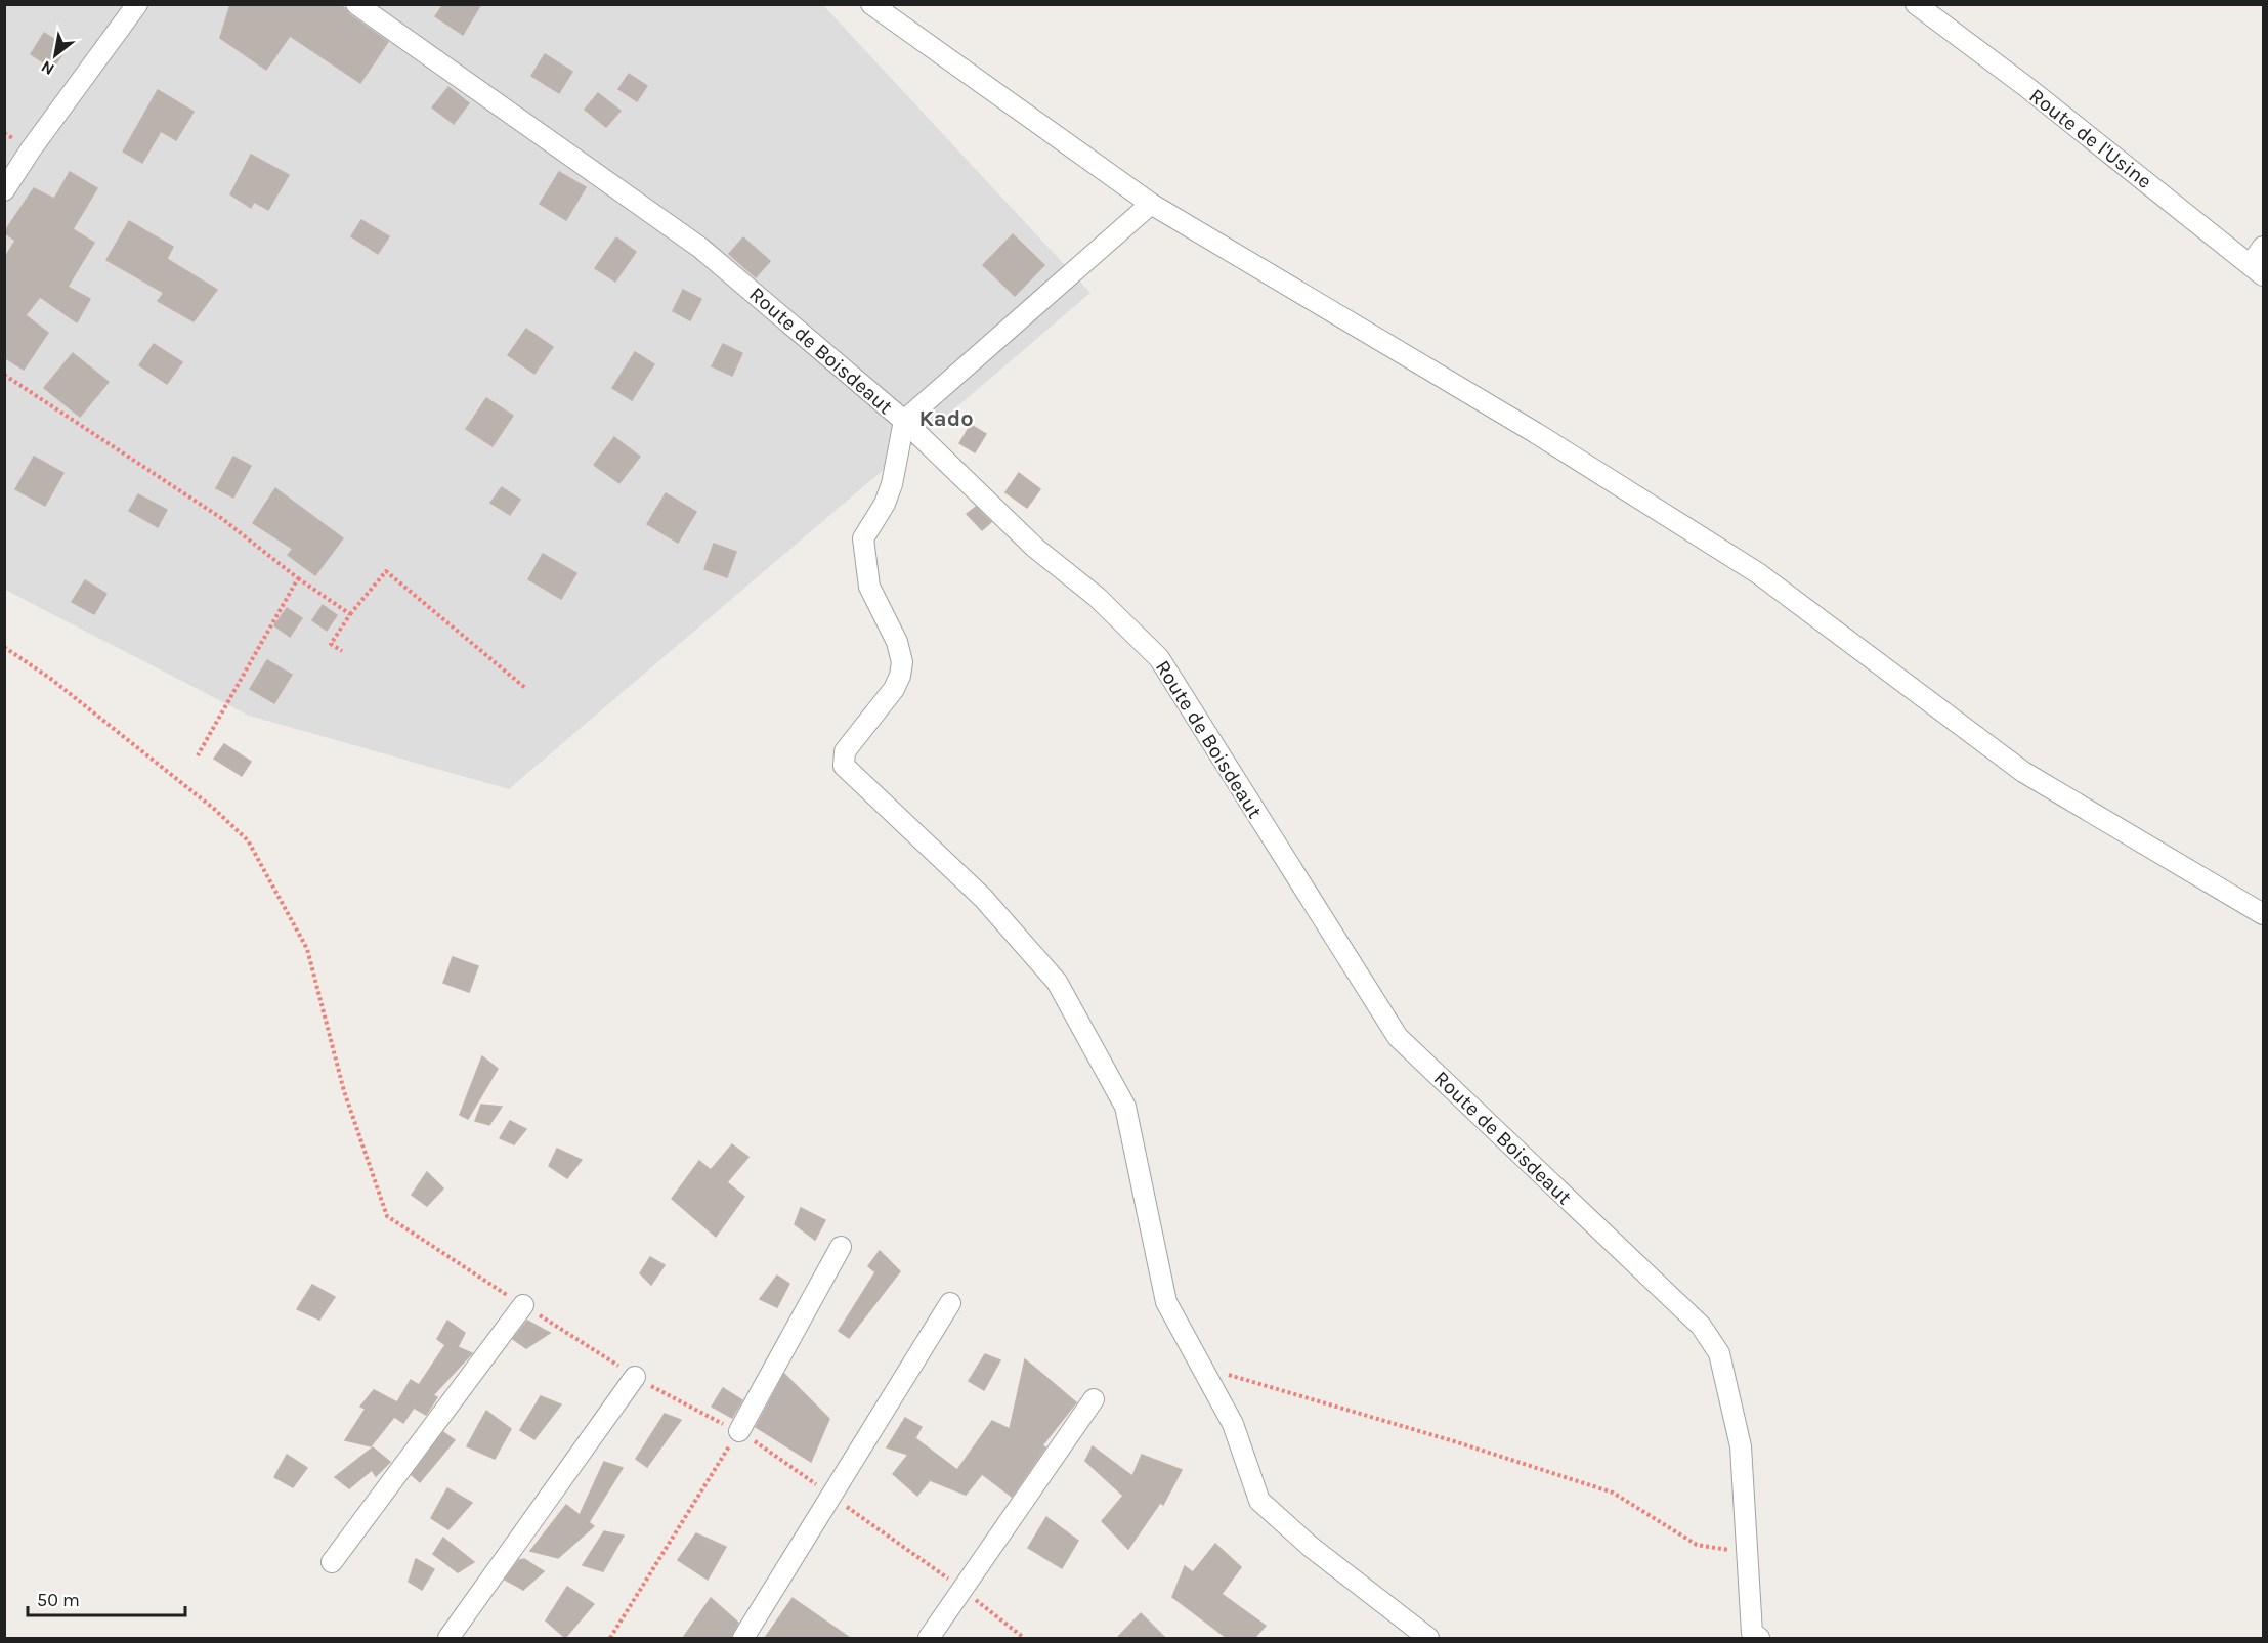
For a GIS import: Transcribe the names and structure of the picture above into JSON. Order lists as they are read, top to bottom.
{
  "streets": {
    "street": ["Route de l'Usine", "Route de Boisdeaut"]
  },
  "districts": ["Kado"],
  "scale_bar": "50 m",
  "north": "bottom left"
}
